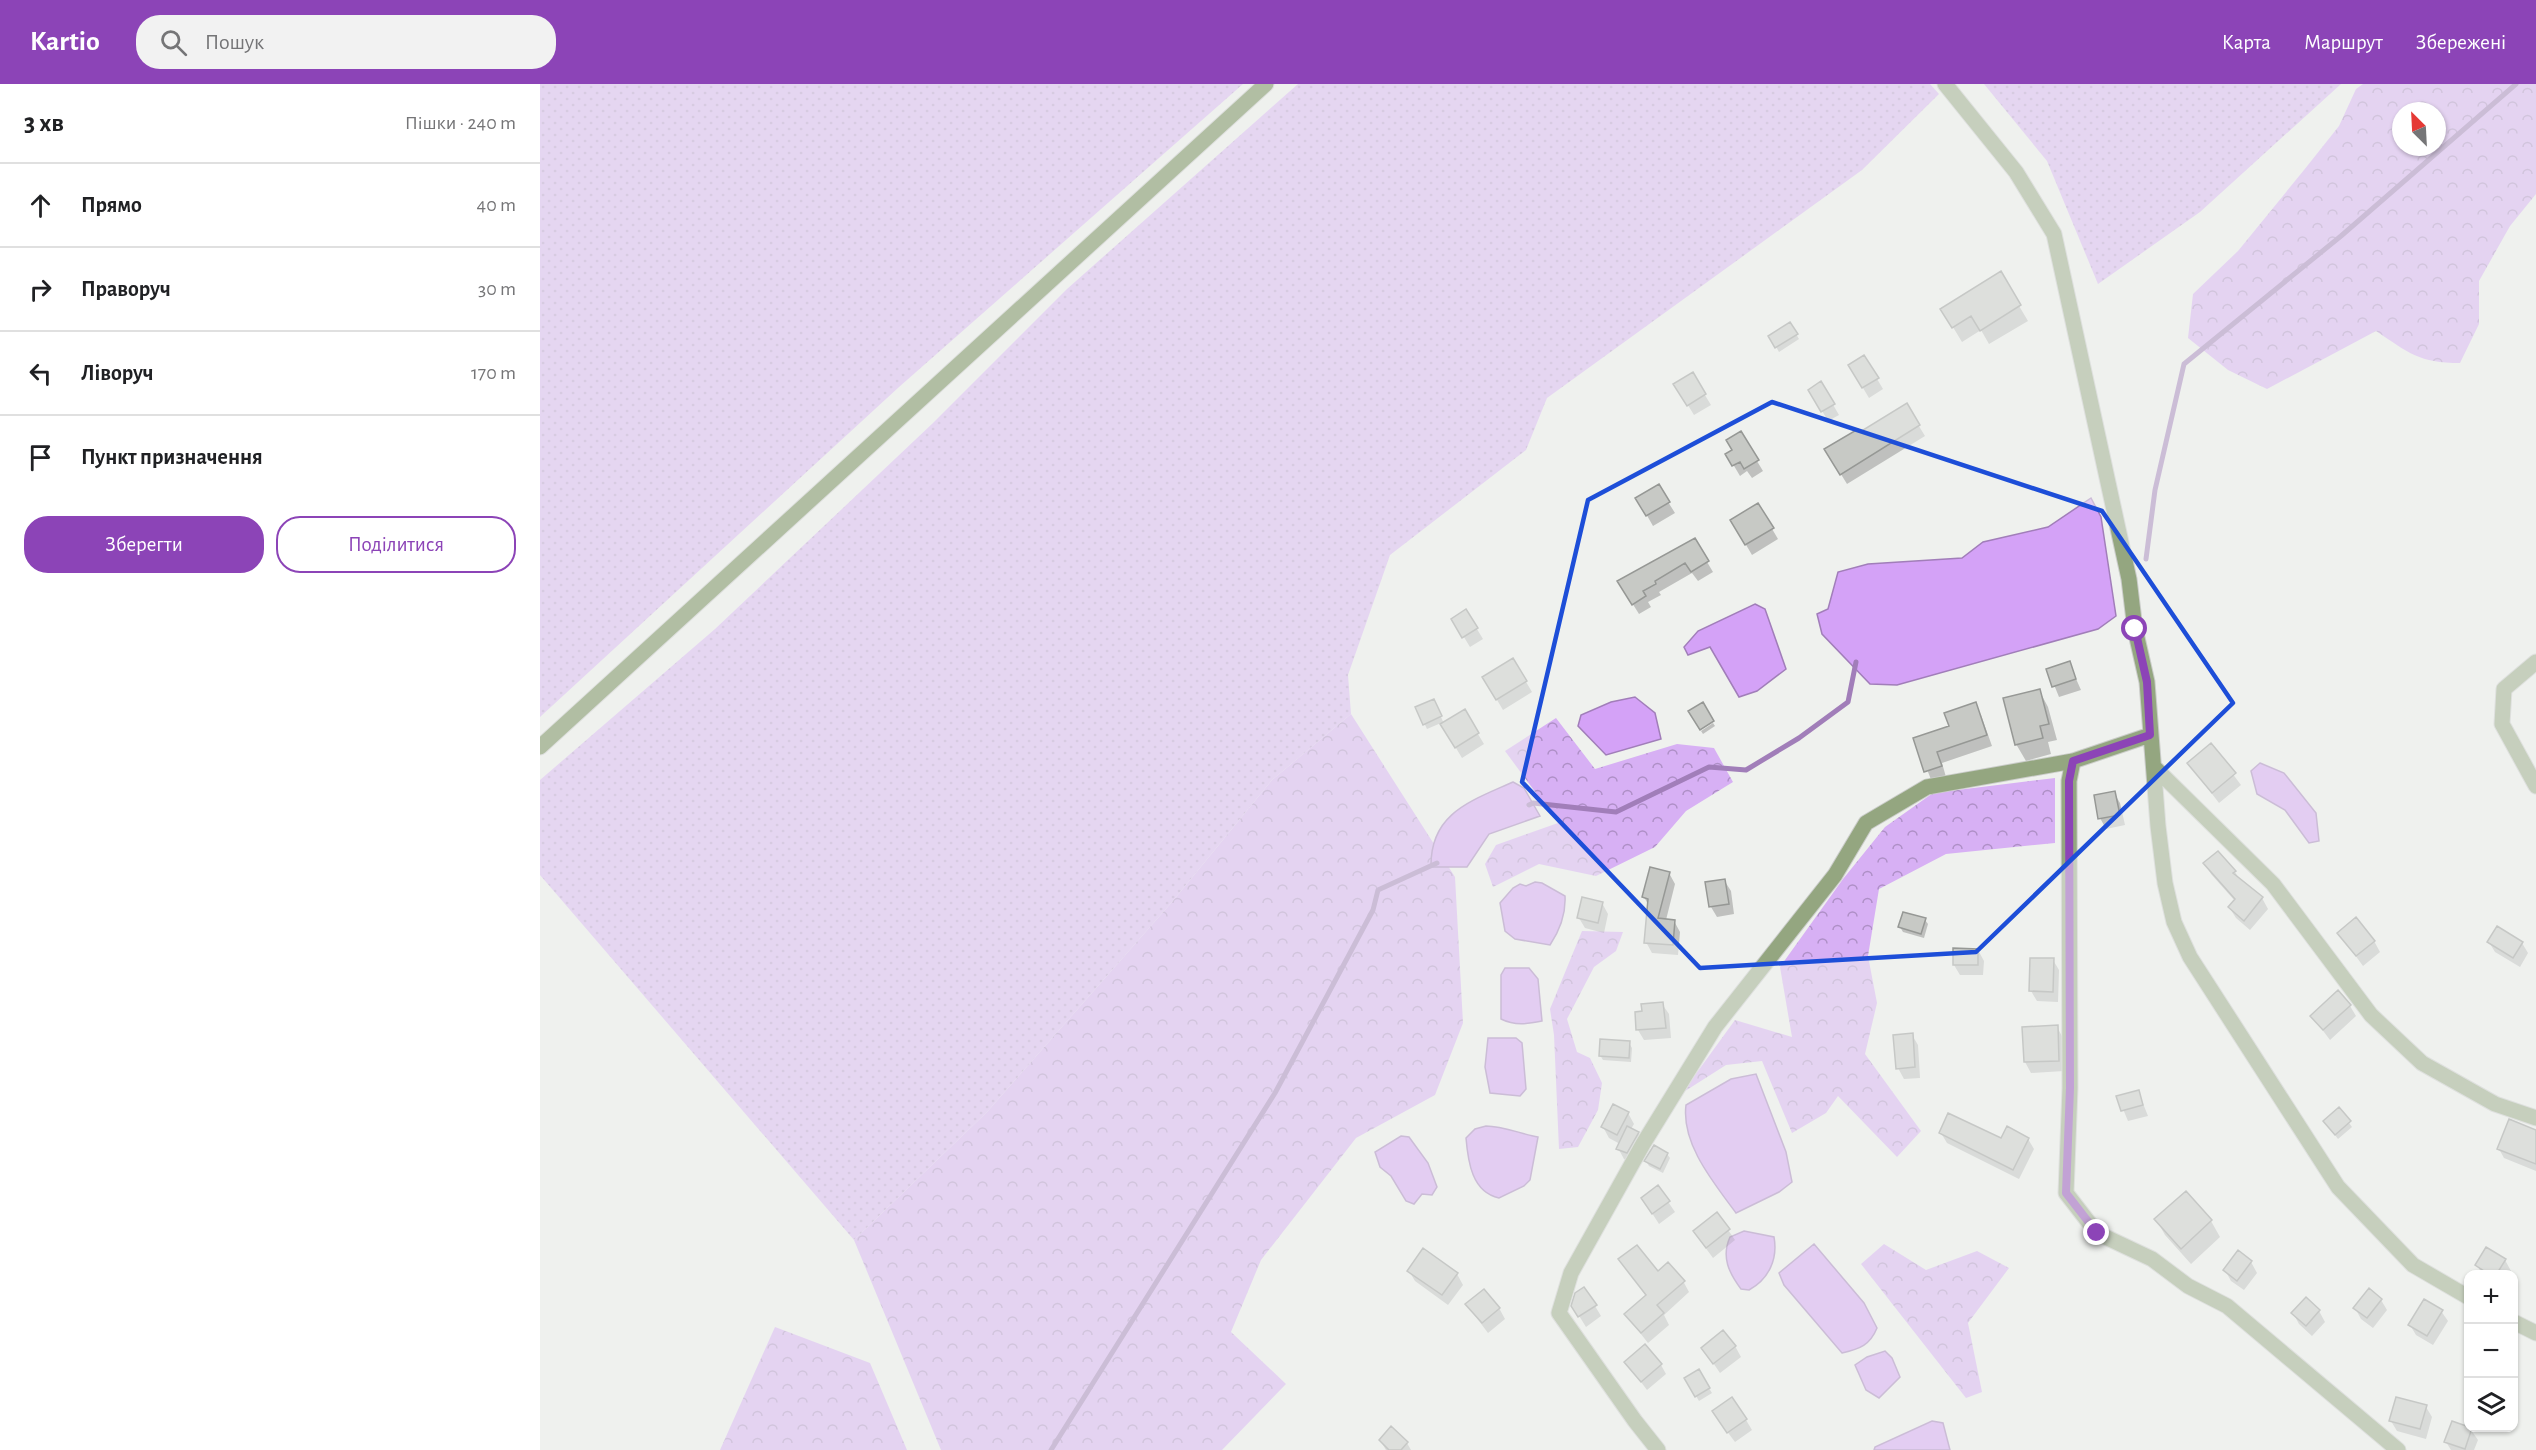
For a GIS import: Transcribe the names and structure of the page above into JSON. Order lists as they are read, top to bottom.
{
  "north": "top left",
  "page": {
    "header": "Kartio",
    "search": "Пошук",
    "nav": ["Карта", "Маршрут", "Збережені"],
    "heading": ["3 хв", "Пішки · 240 m"],
    "list": [
      ["Прямо", "40 m"],
      ["Праворуч", "30 m"],
      ["Ліворуч", "170 m"],
      "Пункт призначення"
    ],
    "buttons": ["Зберегти", "Поділитися"],
    "map_buttons": ["+", "−"]
  }
}
